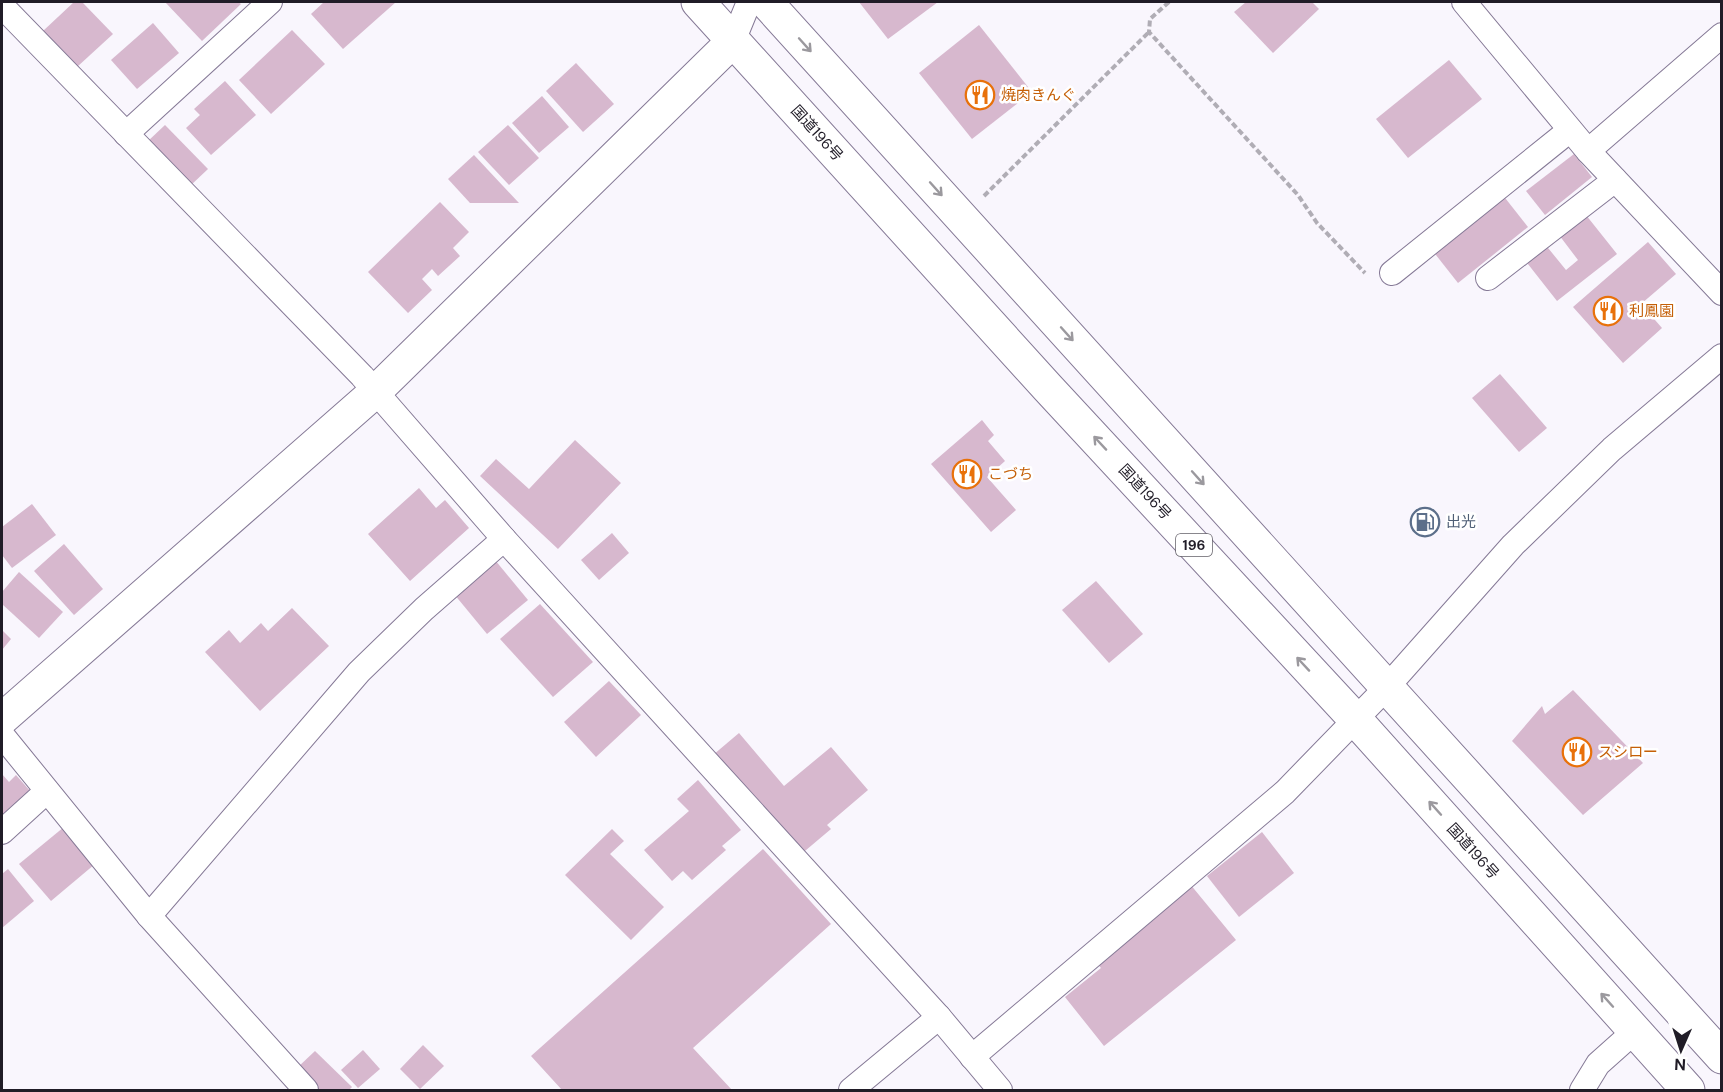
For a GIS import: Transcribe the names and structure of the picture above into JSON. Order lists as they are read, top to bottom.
{
  "streets": {
    "highway": ["国道196号", "196"]
  },
  "places": {
    "restaurant": [
      "焼肉きんぐ",
      "利鳳園",
      "こづち",
      "スシロー"
    ],
    "fuel station": ["出光"]
  },
  "north": "bottom"
}
